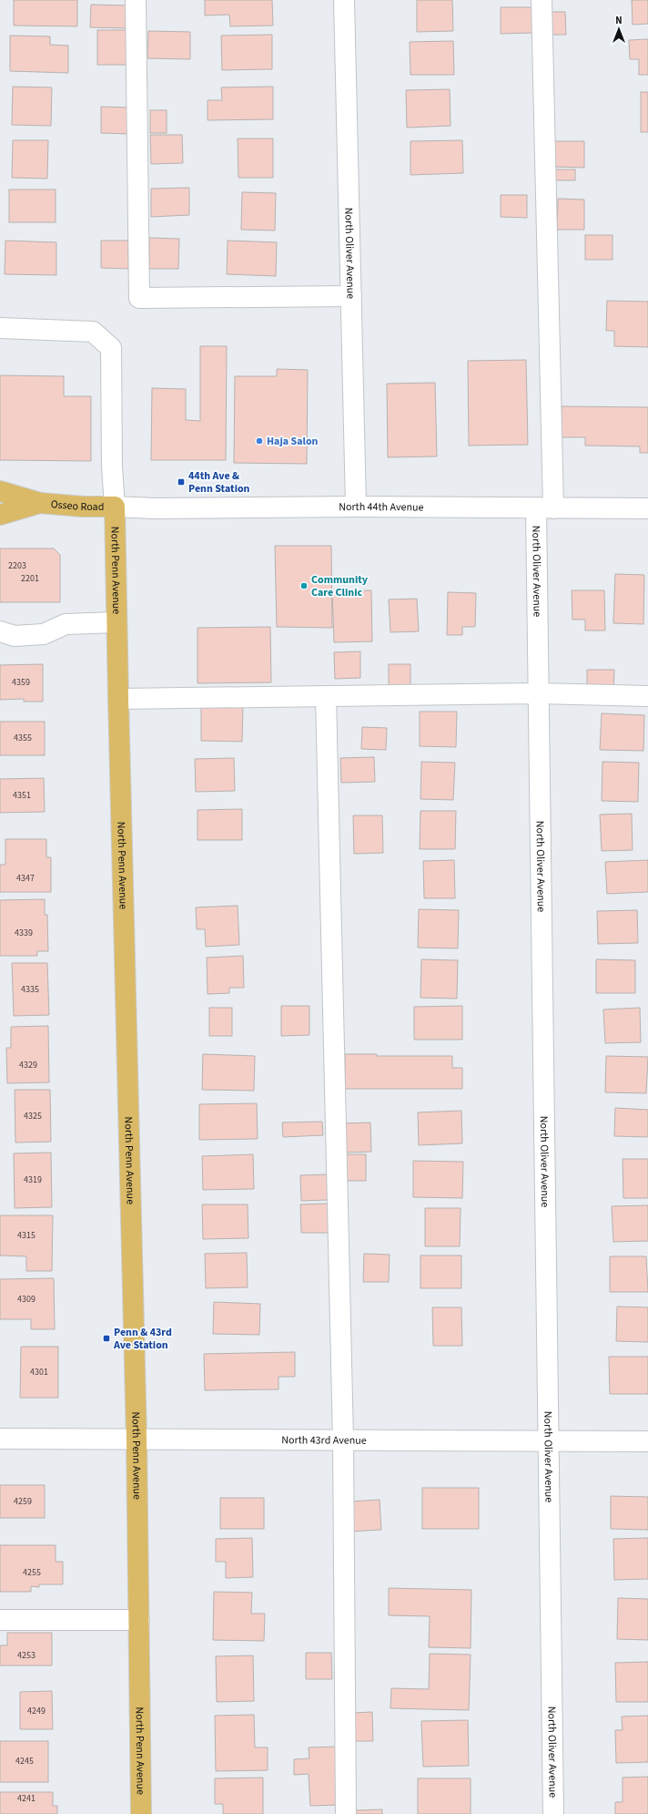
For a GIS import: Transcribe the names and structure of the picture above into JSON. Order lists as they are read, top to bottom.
{
  "streets": {
    "main road": ["Osseo Road", "North Penn Avenue"],
    "street": ["North Oliver Avenue", "North 44th Avenue", "North 43rd Avenue"]
  },
  "crossings": [
    ["North Oliver Avenue", "North 44th Avenue"],
    ["North Oliver Avenue", "North 43rd Avenue"],
    ["Osseo Road", "North 44th Avenue"],
    ["Osseo Road", "North Penn Avenue"],
    ["North 44th Avenue", "North Penn Avenue"],
    ["North Penn Avenue", "North 43rd Avenue"]
  ],
  "places": {
    "other": ["Haja Salon", "Community Care Clinic"],
    "transit": ["44th Ave & Penn Station", "Penn & 43rd Ave Station"]
  },
  "house_numbers": [
    "2203",
    "2201",
    "4359",
    "4355",
    "4351",
    "4347",
    "4339",
    "4335",
    "4329",
    "4325",
    "4319",
    "4315",
    "4309",
    "4301",
    "4259",
    "4255",
    "4253",
    "4249",
    "4245",
    "4241"
  ],
  "north": "top"
}
